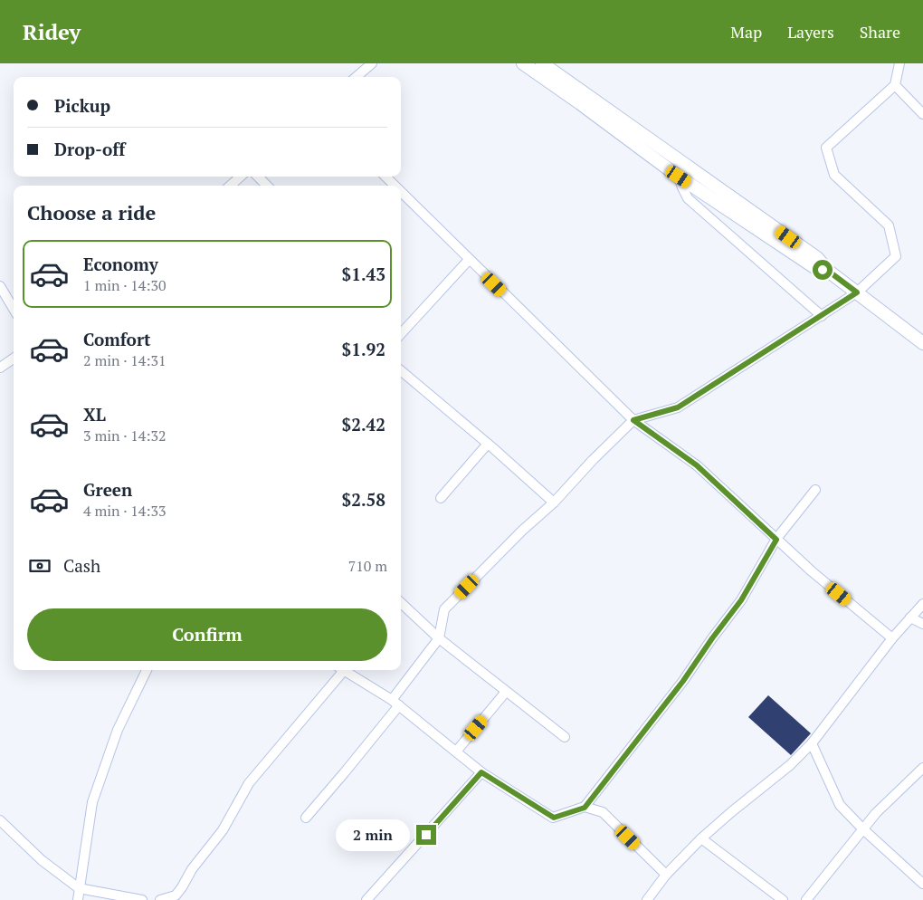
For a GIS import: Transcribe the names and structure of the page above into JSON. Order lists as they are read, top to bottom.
{
  "page": {
    "header": "Ridey",
    "nav": ["Map", "Layers", "Share"],
    "banner": ["Pickup", "Drop-off"],
    "heading": "Choose a ride",
    "list": [
      {
        "name": "Economy",
        "note": "1 min · 14:30",
        "value": "$1.43"
      },
      {
        "name": "Comfort",
        "note": "2 min · 14:31",
        "value": "$1.92"
      },
      {
        "name": "XL",
        "note": "3 min · 14:32",
        "value": "$2.42"
      },
      {
        "name": "Green",
        "note": "4 min · 14:33",
        "value": "$2.58"
      }
    ],
    "pay": ["Cash", "710 m"],
    "buttons": "Confirm",
    "bubble": "2 min"
  }
}
